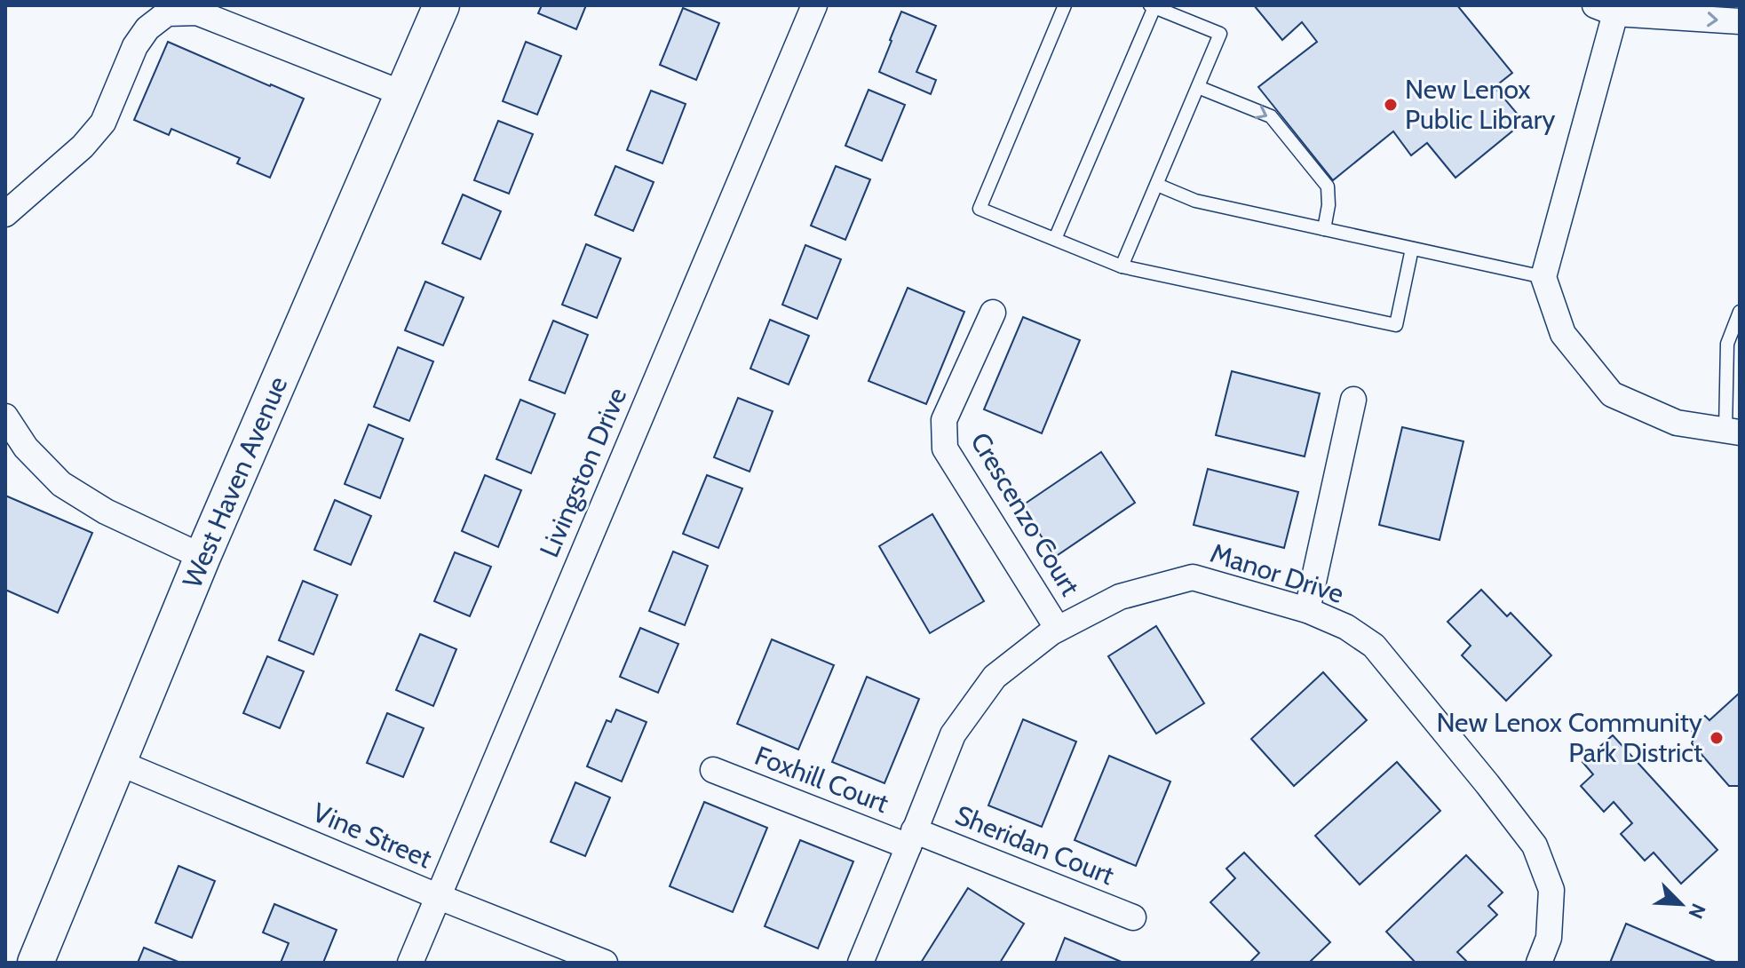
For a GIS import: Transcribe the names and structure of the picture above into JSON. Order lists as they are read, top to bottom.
{
  "streets": {
    "street": [
      "Livingston Drive",
      "West Haven Avenue",
      "Crescenzo Court",
      "Manor Drive",
      "Foxhill Court",
      "Vine Street",
      "Sheridan Court"
    ]
  },
  "crossings": [
    ["Livingston Drive", "Vine Street"],
    ["West Haven Avenue", "Vine Street"],
    ["Crescenzo Court", "Manor Drive"],
    ["Manor Drive", "Foxhill Court"],
    ["Manor Drive", "Sheridan Court"],
    ["Foxhill Court", "Sheridan Court"]
  ],
  "places": ["New Lenox Public Library", "New Lenox Community Park District"],
  "north": "bottom right"
}
